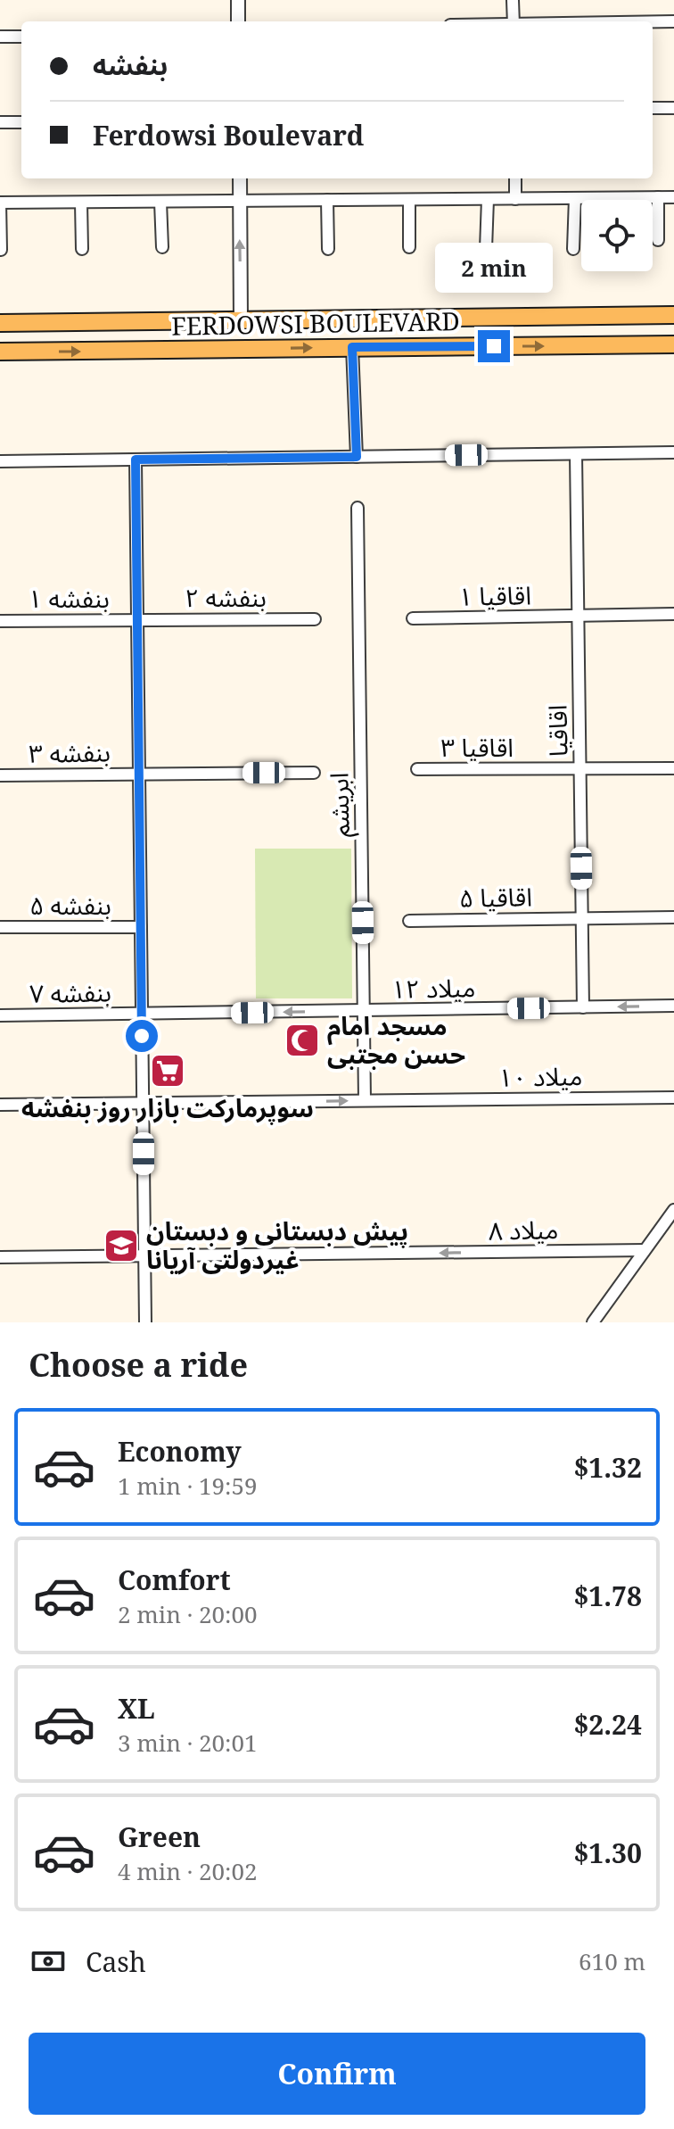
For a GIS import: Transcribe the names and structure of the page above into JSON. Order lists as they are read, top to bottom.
{
  "streets": {
    "main road": ["FERDOWSI BOULEVARD"],
    "street": [
      "اقاقیا ۱",
      "بنفشه ۲",
      "بنفشه ۱",
      "اقاقیا",
      "اقاقیا ۳",
      "بنفشه ۳",
      "ابریشم",
      "اقاقیا ۵",
      "بنفشه ۵",
      "میلاد ۱۲",
      "بنفشه ۷",
      "میلاد ۱۰",
      "میلاد ۸"
    ]
  },
  "crossings": [
    ["اقاقیا ۱", "اقاقیا"],
    ["بنفشه ۲", "بنفشه ۱"],
    ["اقاقیا", "اقاقیا ۳"],
    ["اقاقیا", "اقاقیا ۵"],
    ["اقاقیا", "میلاد ۱۲"],
    ["ابریشم", "میلاد ۱۲"],
    ["ابریشم", "میلاد ۱۰"],
    ["میلاد ۱۲", "بنفشه ۷"]
  ],
  "one_way": ["میلاد ۱۲", "میلاد ۸"],
  "places": {
    "mosque": ["مسجد امام حسن مجتبی"],
    "supermarket": ["سوپرمارکت بازار روز بنفشه"],
    "school or university": ["پیش دبستانی و دبستان غیردولتی آریانا"]
  },
  "page": {
    "banner": ["بنفشه", "Ferdowsi Boulevard"],
    "bubble": "2 min",
    "heading": "Choose a ride",
    "list": [
      {
        "name": "Economy",
        "note": "1 min · 19:59",
        "value": "$1.32"
      },
      {
        "name": "Comfort",
        "note": "2 min · 20:00",
        "value": "$1.78"
      },
      {
        "name": "XL",
        "note": "3 min · 20:01",
        "value": "$2.24"
      },
      {
        "name": "Green",
        "note": "4 min · 20:02",
        "value": "$1.30"
      }
    ],
    "pay": ["Cash", "610 m"],
    "buttons": "Confirm"
  }
}
